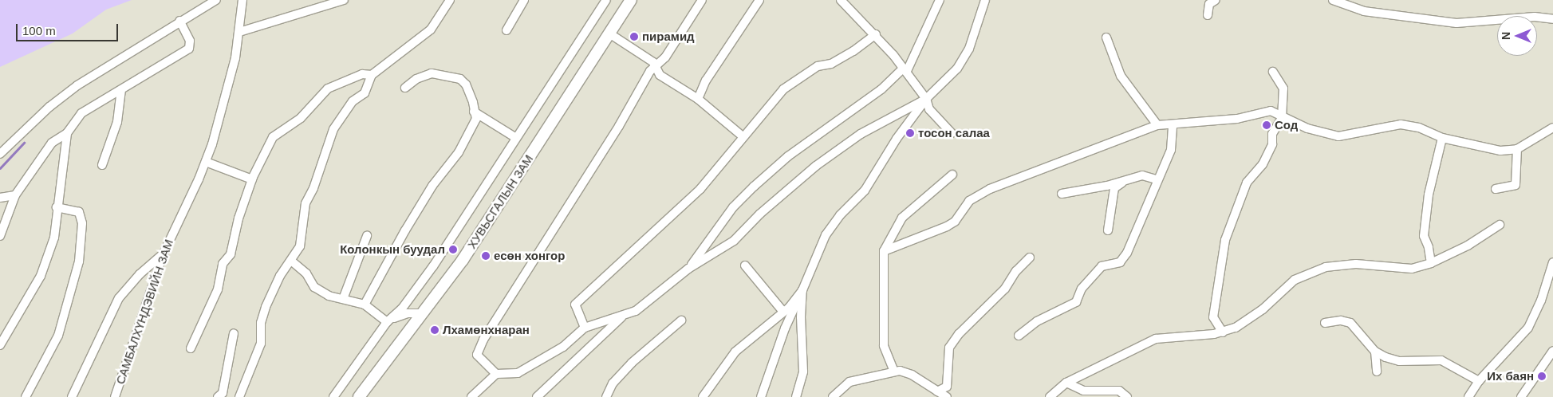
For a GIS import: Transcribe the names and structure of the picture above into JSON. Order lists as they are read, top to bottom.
{
  "streets": {
    "main road": ["ХУВЬСГАЛЫН ЗАМ"],
    "street": ["САМБАЛХҮНДЭВИЙН ЗАМ"]
  },
  "places": [
    "пирамид",
    "Сод",
    "тосон салаа",
    "Колонкын буудал",
    "есөн хонгор",
    "Лхамөнхнаран",
    "Их баян"
  ],
  "scale_bar": "100 m",
  "north": "left"
}
